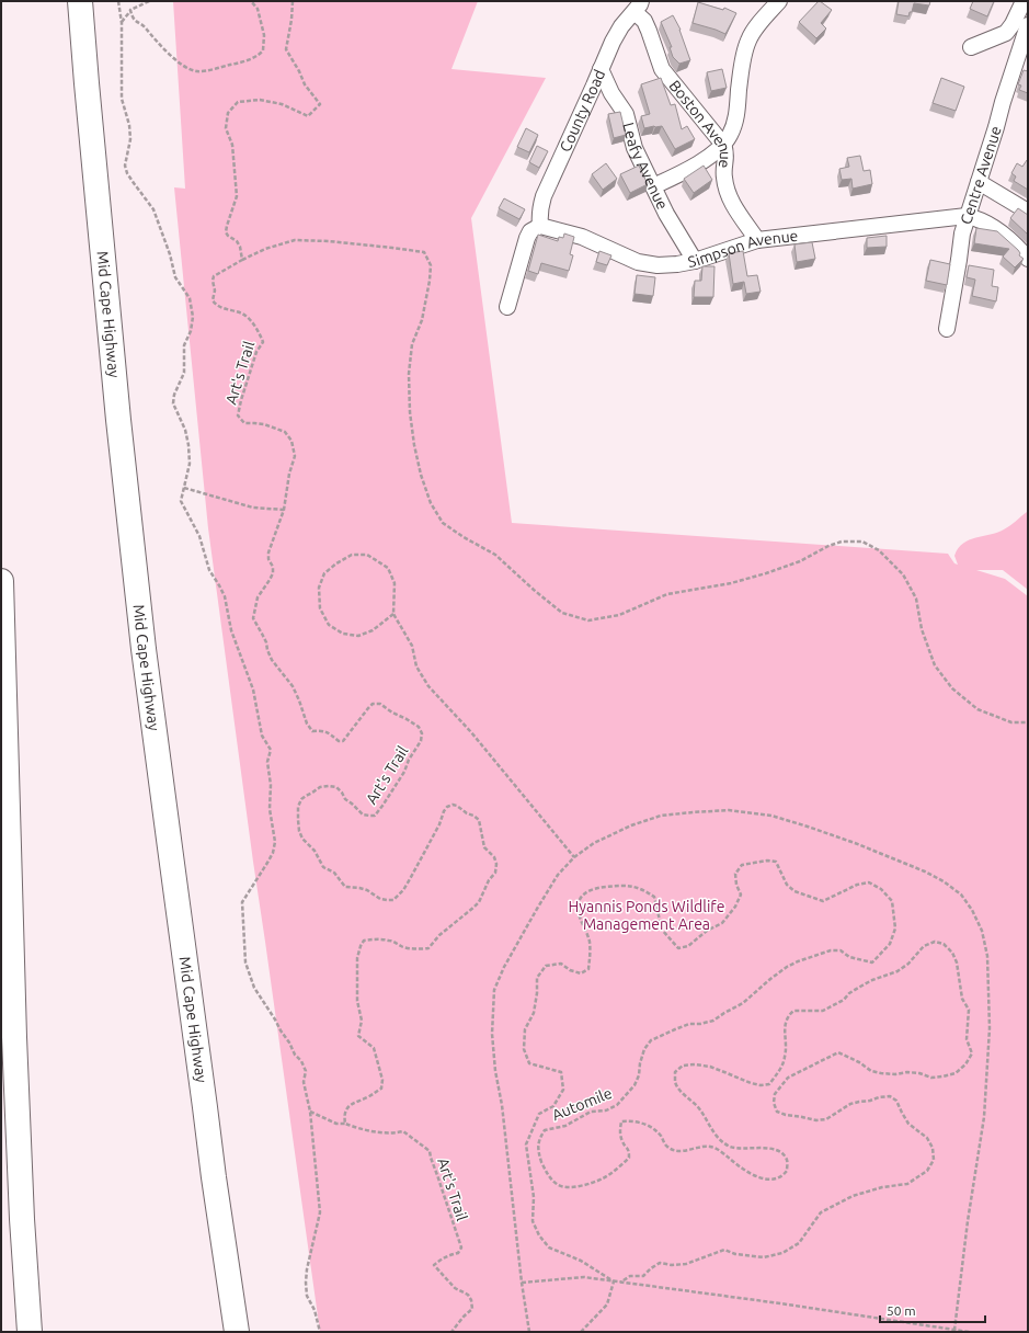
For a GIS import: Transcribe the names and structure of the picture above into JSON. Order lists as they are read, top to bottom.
{
  "streets": {
    "highway": ["Mid Cape Highway"],
    "street": [
      "County Road",
      "Boston Avenue",
      "Leafy Avenue",
      "Centre Avenue",
      "Simpson Avenue"
    ],
    "path": ["Art's Trail", "Automile"]
  },
  "crossings": [
    ["County Road", "Boston Avenue"],
    ["County Road", "Leafy Avenue"],
    ["County Road", "Simpson Avenue"],
    ["Boston Avenue", "Simpson Avenue"],
    ["Leafy Avenue", "Simpson Avenue"],
    ["Centre Avenue", "Simpson Avenue"]
  ],
  "parks": ["Hyannis Ponds Wildlife Management Area"],
  "scale_bar": "50 m"
}
